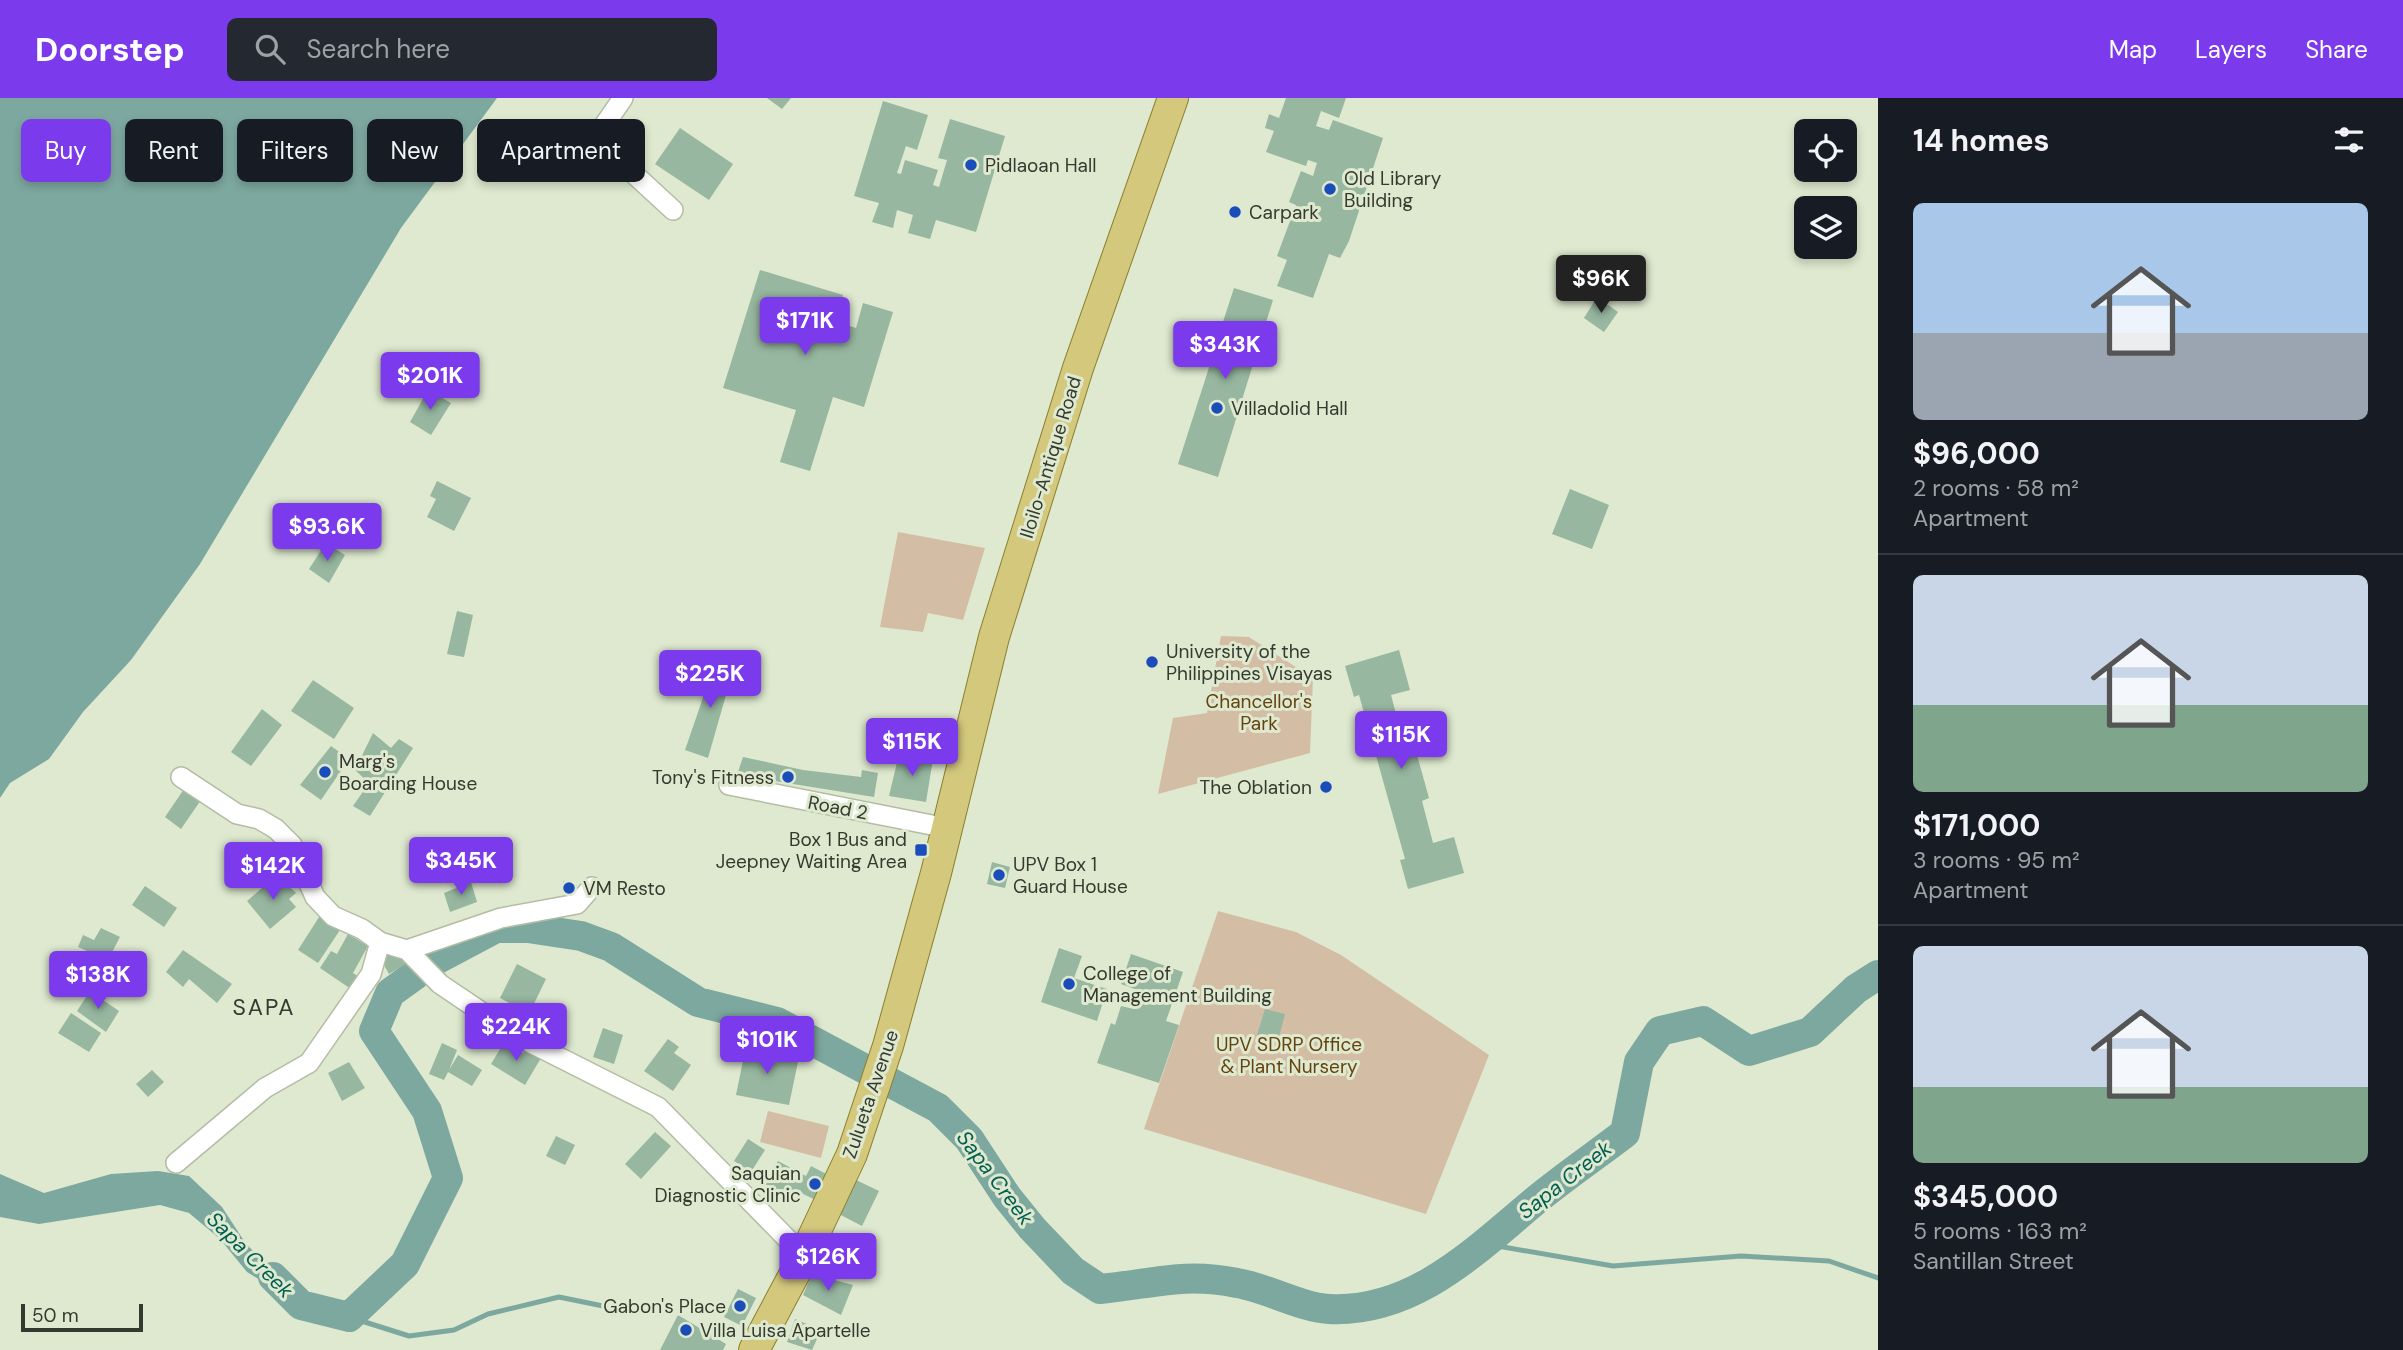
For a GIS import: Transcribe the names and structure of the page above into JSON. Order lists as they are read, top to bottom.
{
  "streets": {
    "main road": ["Iloilo-Antique Road", "Zulueta Avenue"],
    "street": ["Road 2"]
  },
  "crossings": [
    ["Iloilo-Antique Road", "Road 2"],
    ["Iloilo-Antique Road", "Zulueta Avenue"],
    ["Road 2", "Zulueta Avenue"]
  ],
  "districts": ["SAPA"],
  "water": ["Sapa Creek"],
  "parks": ["Chancellor's Park", "UPV SDRP Office & Plant Nursery"],
  "places": {
    "other": [
      "Pidlaoan Hall",
      "Old Library Building",
      "Carpark",
      "Villadolid Hall",
      "University of the Philippines Visayas",
      "Marg's Boarding House",
      "Tony's Fitness",
      "The Oblation",
      "UPV Box 1 Guard House",
      "VM Resto",
      "College of Management Building",
      "Saquian Diagnostic Clinic",
      "Gabon's Place",
      "Villa Luisa Apartelle"
    ],
    "transit": ["Box 1 Bus and Jeepney Waiting Area"]
  },
  "scale_bar": "50 m",
  "page": {
    "header": "Doorstep",
    "search": "Search here",
    "nav": ["Map", "Layers", "Share"],
    "heading": "14 homes",
    "chip": [
      "Buy",
      "Rent",
      "Filters",
      "New",
      "Apartment"
    ],
    "list": [
      {
        "name": "$96,000",
        "note": "2 rooms · 58 m² · Apartment"
      },
      {
        "name": "$171,000",
        "note": "3 rooms · 95 m² · Apartment"
      },
      {
        "name": "$345,000",
        "note": "5 rooms · 163 m² · Santillan Street"
      }
    ],
    "price": [
      "$96K",
      "$171K",
      "$343K",
      "$201K",
      "$93.6K",
      "$225K",
      "$115K",
      "$115K",
      "$345K",
      "$142K",
      "$138K",
      "$224K",
      "$101K",
      "$126K"
    ],
    "scale": "50 m"
  }
}
